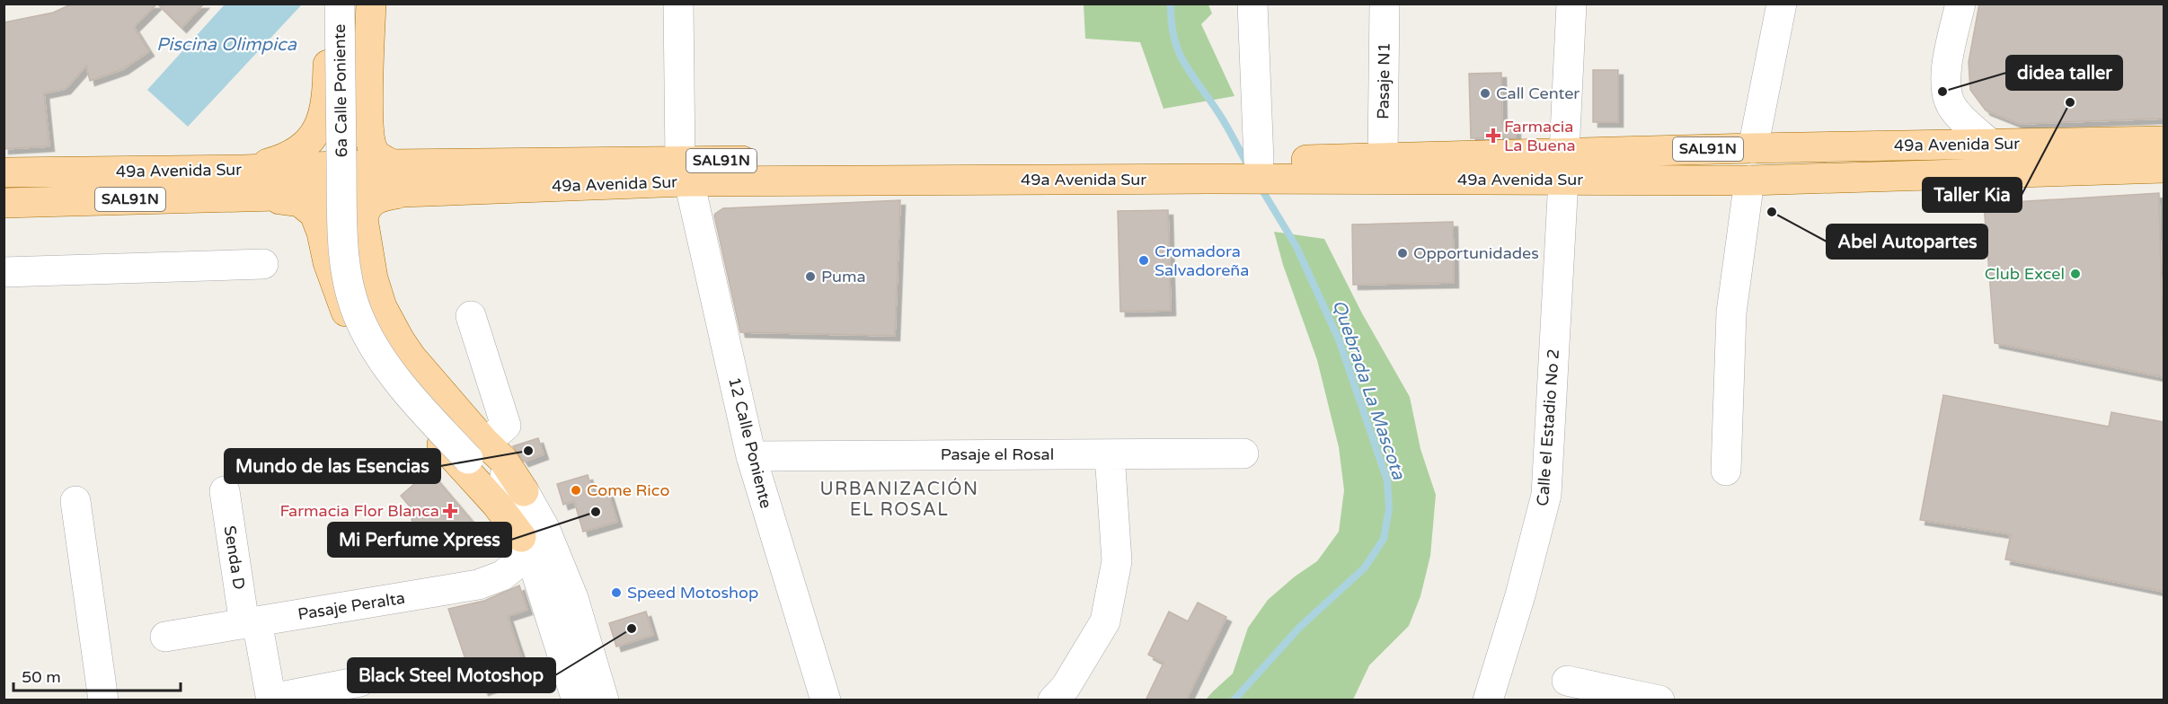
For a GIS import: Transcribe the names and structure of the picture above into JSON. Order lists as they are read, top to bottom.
{
  "streets": {
    "main road": ["49a Avenida Sur", "SAL91N"],
    "street": [
      "Pasaje N1",
      "6a Calle Poniente",
      "Calle el Estadio No 2",
      "12 Calle Poniente",
      "Pasaje el Rosal",
      "Senda D",
      "Pasaje Peralta"
    ]
  },
  "crossings": [
    ["Pasaje N1", "49a Avenida Sur"],
    ["49a Avenida Sur", "Calle el Estadio No 2"],
    ["49a Avenida Sur", "12 Calle Poniente"],
    ["12 Calle Poniente", "Pasaje el Rosal"],
    ["Senda D", "Pasaje Peralta"]
  ],
  "districts": ["URBANIZACIÓN EL ROSAL"],
  "water": ["Piscina Olimpica", "Quebrada La Mascota"],
  "places": {
    "other": [
      "didea taller",
      "Call Center",
      "Taller Kia",
      "Abel Autopartes",
      "Opportunidades",
      "Cromadora Salvadoreña",
      "Club Excel",
      "Puma",
      "Mundo de las Esencias",
      "Come Rico",
      "Mi Perfume Xpress",
      "Speed Motoshop",
      "Black Steel Motoshop"
    ],
    "health": ["Farmacia La Buena", "Farmacia Flor Blanca"]
  },
  "scale_bar": "50 m"
}
